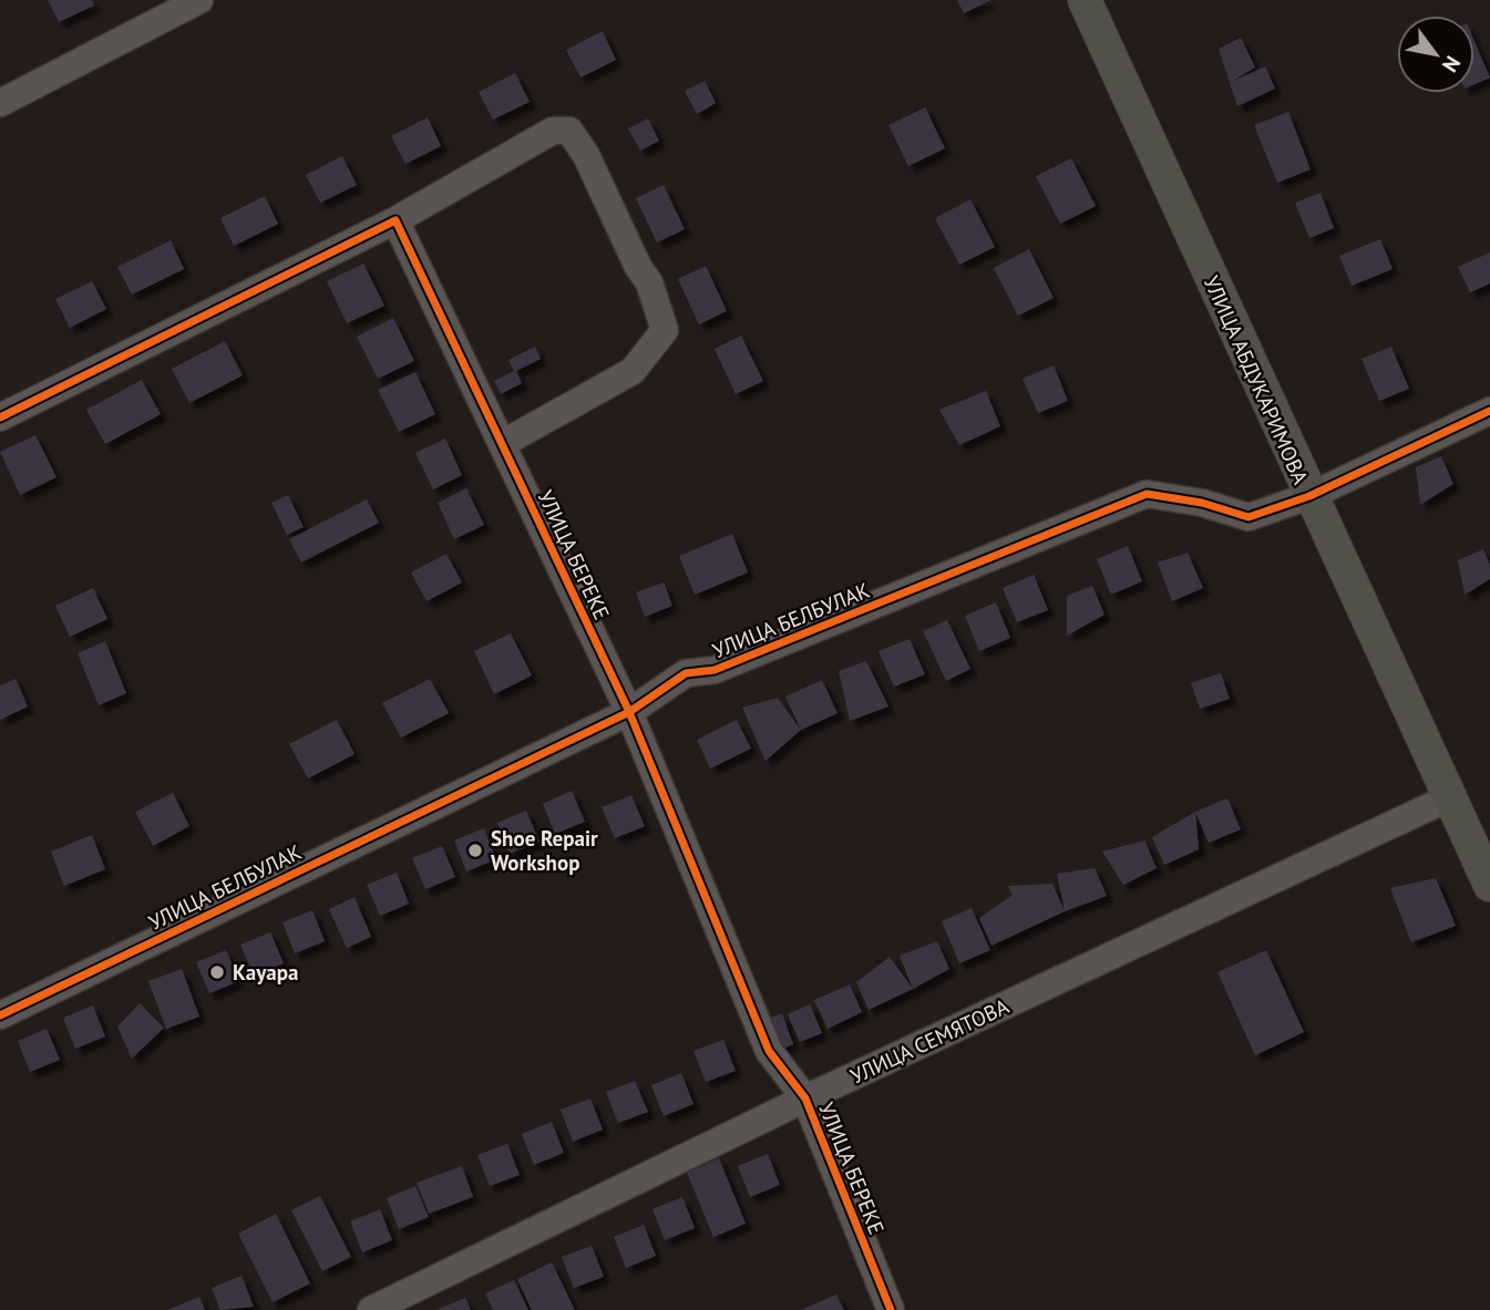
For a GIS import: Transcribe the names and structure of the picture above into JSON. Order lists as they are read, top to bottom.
{
  "streets": {
    "main road": ["УЛИЦА АБДУКАРИМОВА"],
    "street": ["УЛИЦА БЕРЕКЕ", "УЛИЦА БЕЛБУЛАК", "УЛИЦА СЕМЯТОВА"]
  },
  "crossings": [
    ["УЛИЦА АБДУКАРИМОВА", "УЛИЦА БЕЛБУЛАК"],
    ["УЛИЦА АБДУКАРИМОВА", "УЛИЦА СЕМЯТОВА"],
    ["УЛИЦА БЕРЕКЕ", "УЛИЦА БЕЛБУЛАК"],
    ["УЛИЦА БЕРЕКЕ", "УЛИЦА СЕМЯТОВА"]
  ],
  "places": ["Shoe Repair Workshop", "Кауара"],
  "north": "bottom right"
}
